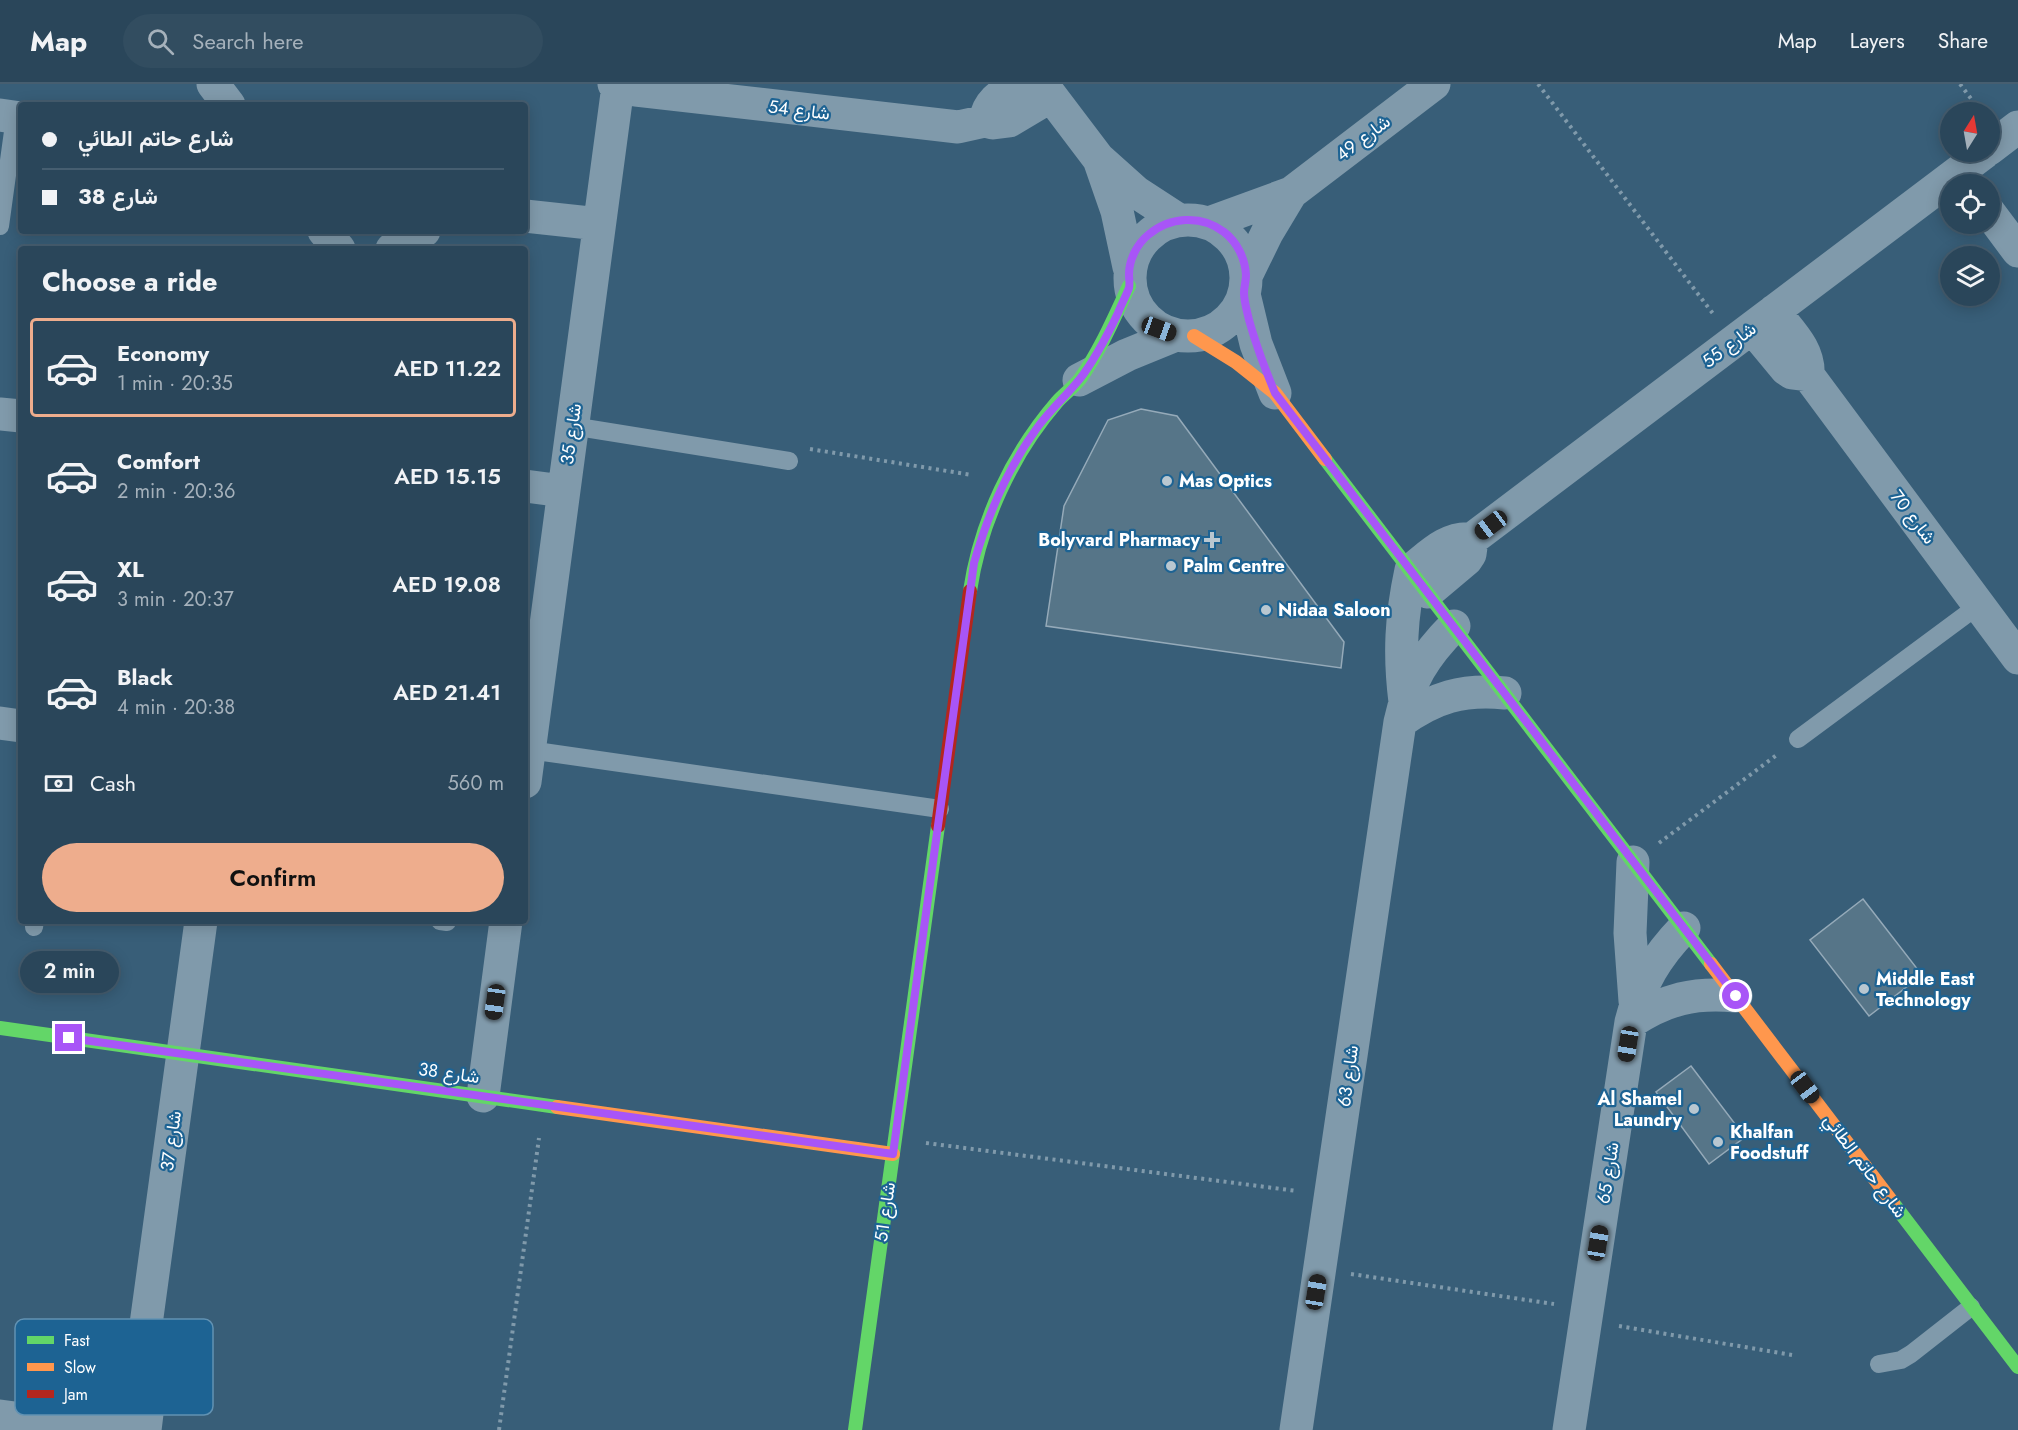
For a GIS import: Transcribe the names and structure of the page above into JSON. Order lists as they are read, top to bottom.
{
  "streets": {
    "street": [
      "شارع 54",
      "شارع 49",
      "شارع 55",
      "شارع 35",
      "شارع 70",
      "شارع 38",
      "شارع 63",
      "شارع 37",
      "شارع حاتم الطائي",
      "شارع 65",
      "شارع 51"
    ]
  },
  "crossings": [
    ["شارع 54", "شارع 35"],
    ["شارع 49", "شارع حاتم الطائي"],
    ["شارع 49", "شارع 51"],
    ["شارع 55", "شارع 70"],
    ["شارع 55", "شارع 63"],
    ["شارع 55", "شارع حاتم الطائي"],
    ["شارع 38", "شارع 37"],
    ["شارع 38", "شارع 51"],
    ["شارع 63", "شارع حاتم الطائي"],
    ["شارع حاتم الطائي", "شارع 65"],
    ["شارع حاتم الطائي", "شارع 51"]
  ],
  "places": {
    "other": [
      "Mas Optics",
      "Palm Centre",
      "Nidaa Saloon",
      "Middle East Technology",
      "Al Shamel Laundry",
      "Khalfan Foodstuff"
    ],
    "health": ["Bolyvard Pharmacy"]
  },
  "legend": ["Fast", "Slow", "Jam"],
  "north": "top",
  "page": {
    "header": "Map",
    "search": "Search here",
    "nav": ["Map", "Layers", "Share"],
    "banner": ["شارع حاتم الطائي", "شارع 38"],
    "heading": "Choose a ride",
    "list": [
      {
        "name": "Economy",
        "note": "1 min · 20:35",
        "value": "AED 11.22"
      },
      {
        "name": "Comfort",
        "note": "2 min · 20:36",
        "value": "AED 15.15"
      },
      {
        "name": "XL",
        "note": "3 min · 20:37",
        "value": "AED 19.08"
      },
      {
        "name": "Black",
        "note": "4 min · 20:38",
        "value": "AED 21.41"
      }
    ],
    "pay": ["Cash", "560 m"],
    "buttons": "Confirm",
    "bubble": "2 min"
  }
}
